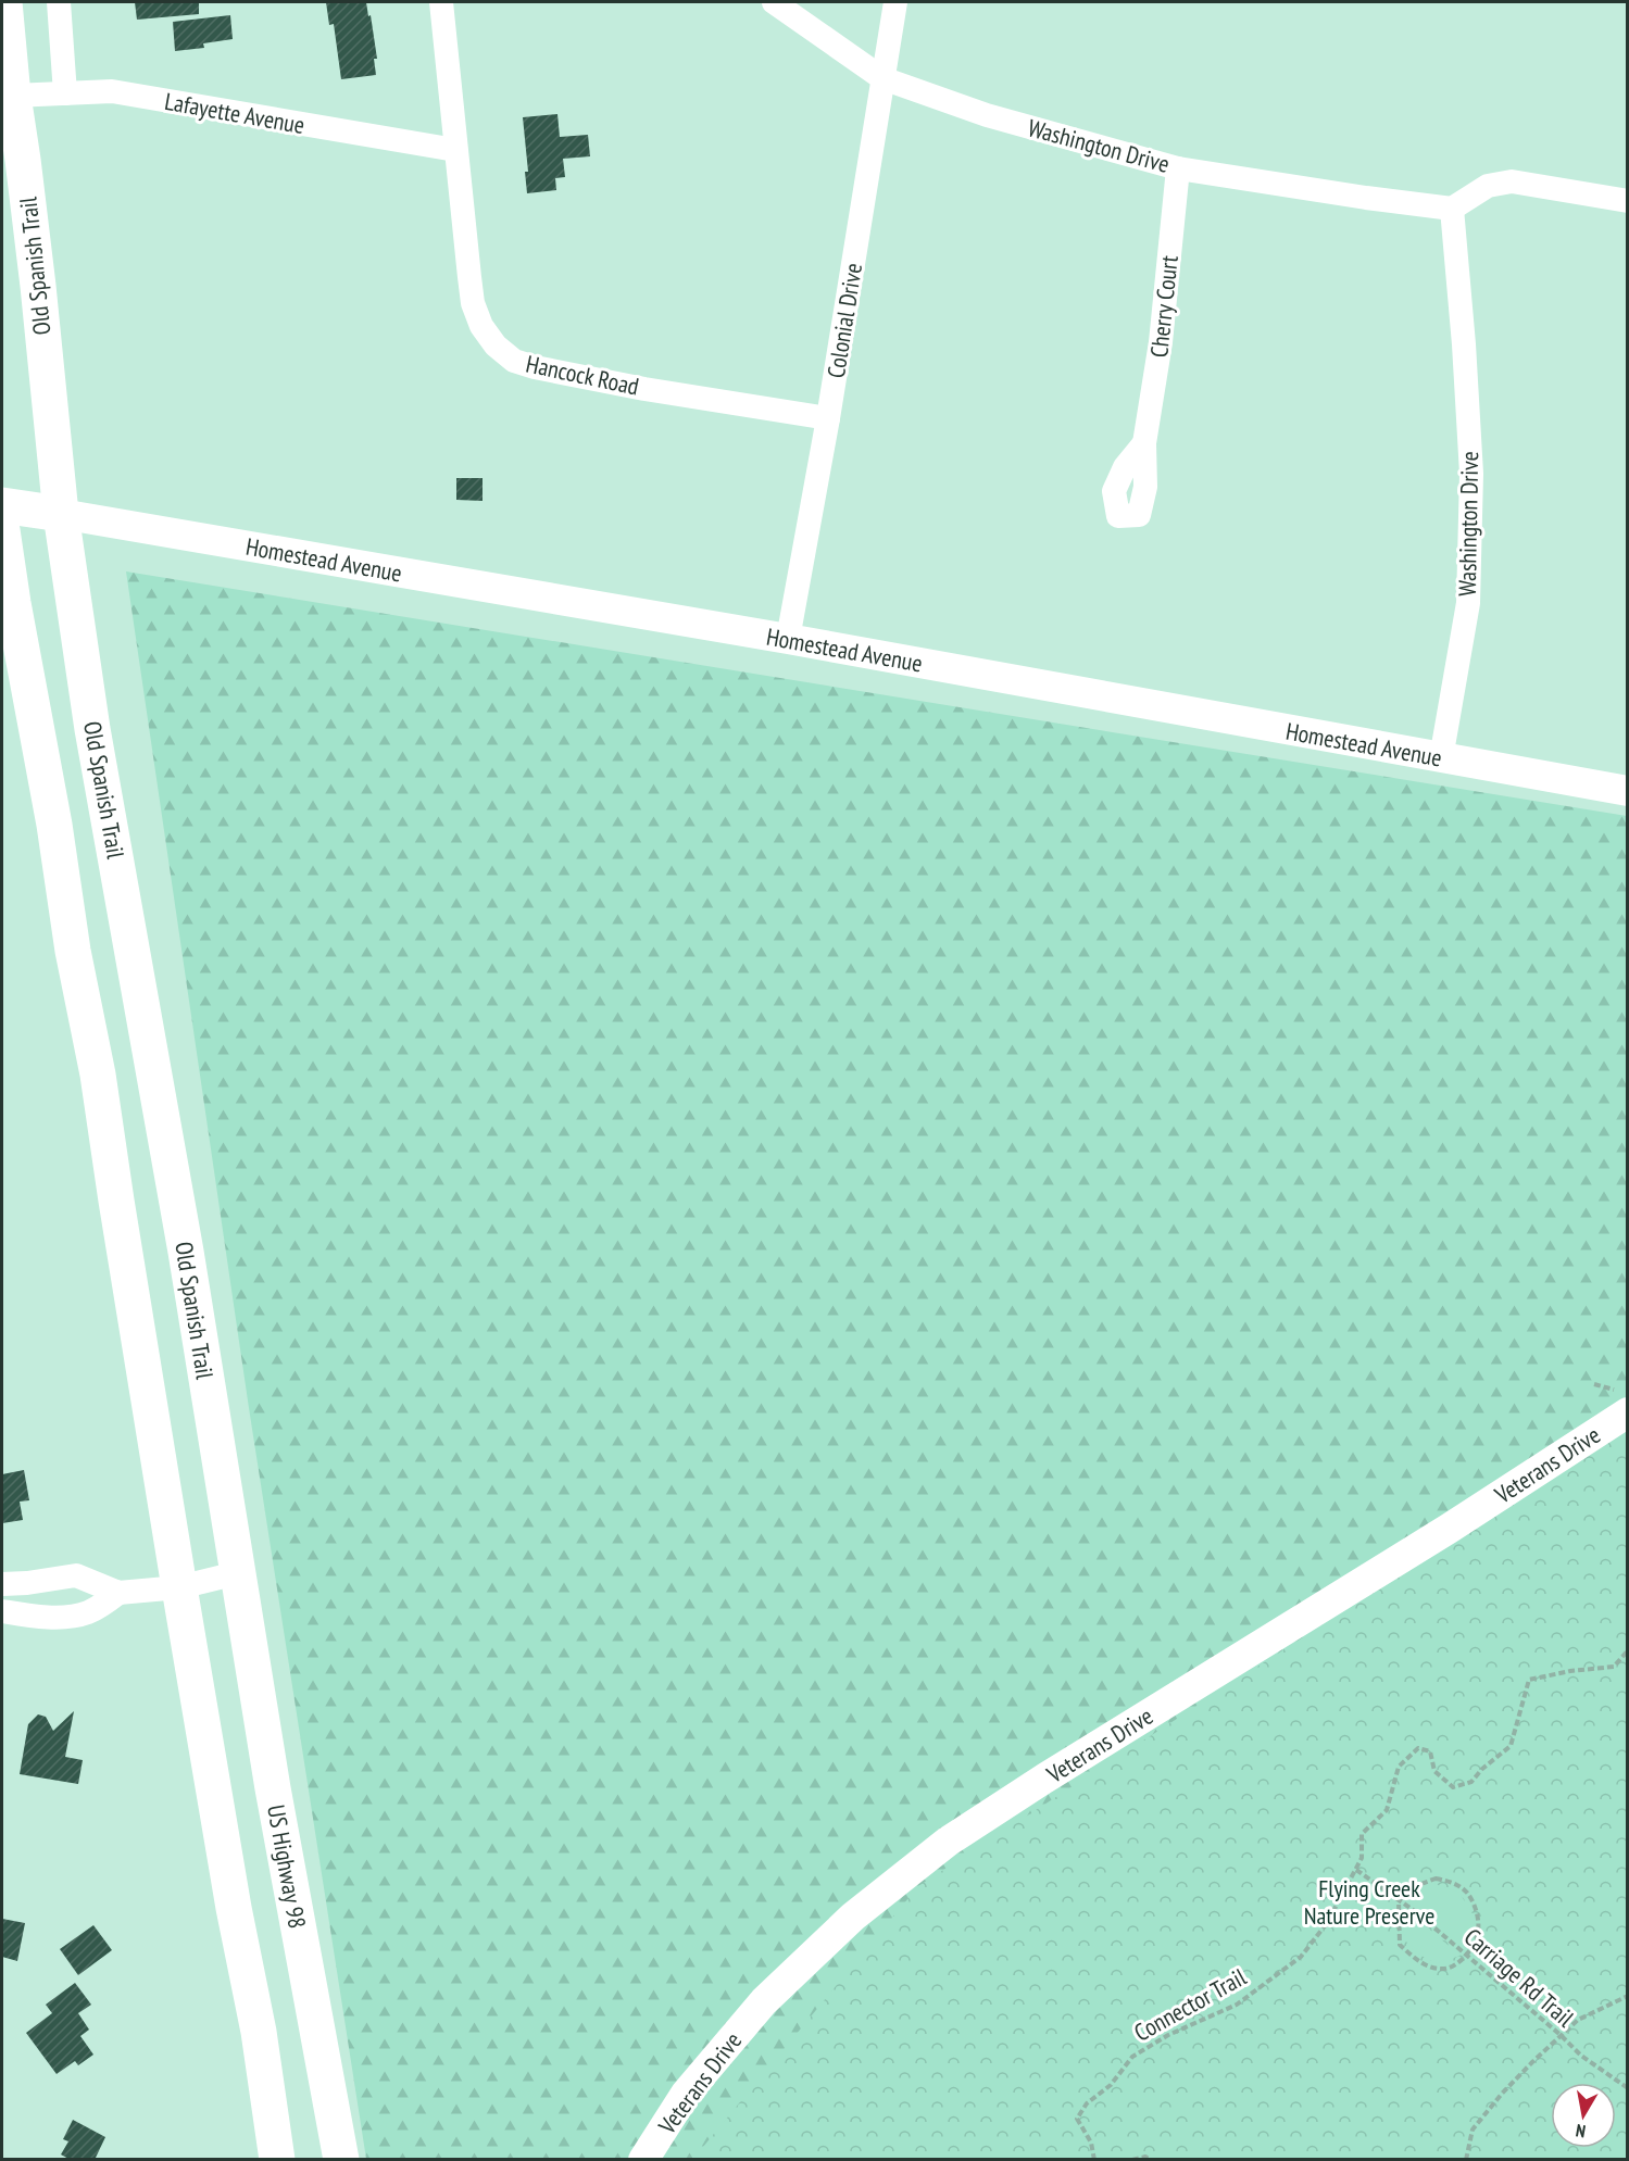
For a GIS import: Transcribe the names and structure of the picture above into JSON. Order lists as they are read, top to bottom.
{
  "streets": {
    "main road": ["Old Spanish Trail", "US Highway 98"],
    "street": [
      "Lafayette Avenue",
      "Washington Drive",
      "Cherry Court",
      "Colonial Drive",
      "Hancock Road",
      "Homestead Avenue",
      "Veterans Drive"
    ],
    "path": ["Carriage Rd Trail", "Connector Trail"]
  },
  "crossings": [
    ["Lafayette Avenue", "Old Spanish Trail"],
    ["Lafayette Avenue", "Hancock Road"],
    ["Washington Drive", "Cherry Court"],
    ["Washington Drive", "Colonial Drive"],
    ["Washington Drive", "Homestead Avenue"],
    ["Old Spanish Trail", "Homestead Avenue"],
    ["Old Spanish Trail", "US Highway 98"],
    ["Colonial Drive", "Hancock Road"],
    ["Colonial Drive", "Homestead Avenue"],
    ["Carriage Rd Trail", "Connector Trail"]
  ],
  "parks": ["Flying Creek Nature Preserve"],
  "north": "bottom"
}
